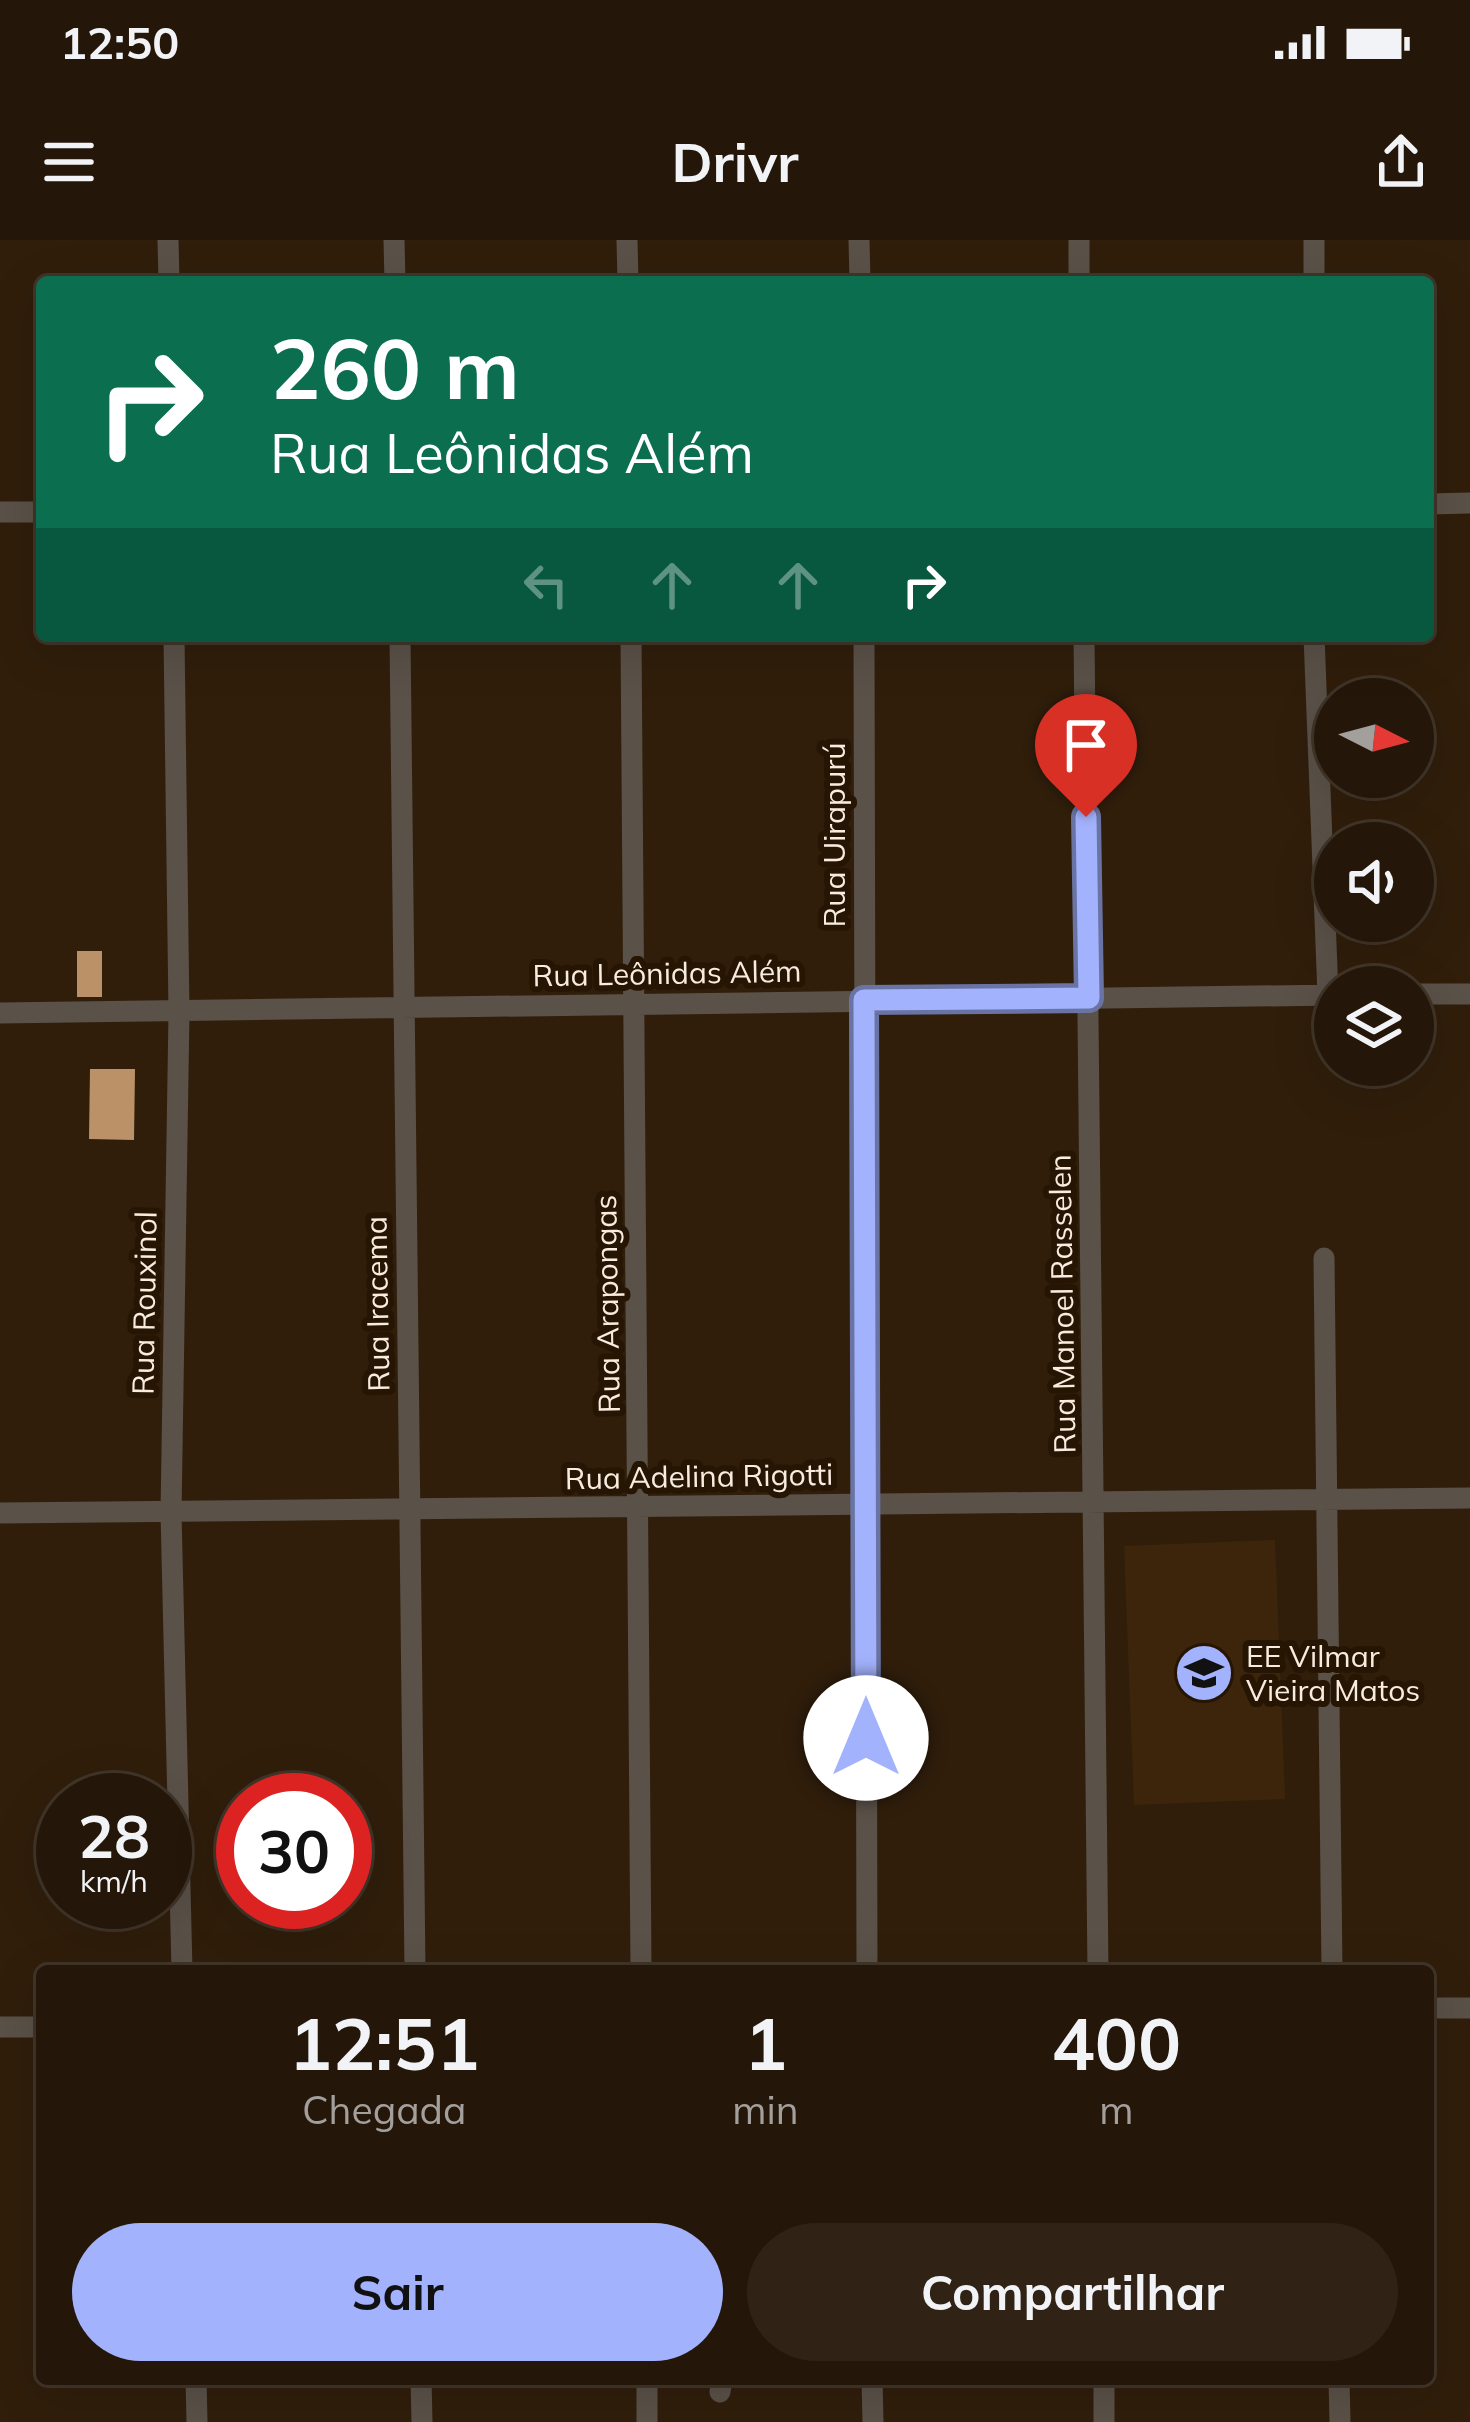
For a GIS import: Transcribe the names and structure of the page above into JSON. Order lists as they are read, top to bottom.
{
  "streets": {
    "street": [
      "Rua Uirapurú",
      "Rua Leônidas Além",
      "Rua Rouxinol",
      "Rua Iracema",
      "Rua Arapongas",
      "Rua Manoel Rasselen",
      "Rua Adelina Rigotti"
    ]
  },
  "crossings": [
    ["Rua Uirapurú", "Rua Leônidas Além"],
    ["Rua Uirapurú", "Rua Adelina Rigotti"],
    ["Rua Leônidas Além", "Rua Rouxinol"],
    ["Rua Leônidas Além", "Rua Iracema"],
    ["Rua Leônidas Além", "Rua Arapongas"],
    ["Rua Leônidas Além", "Rua Manoel Rasselen"],
    ["Rua Rouxinol", "Rua Adelina Rigotti"],
    ["Rua Iracema", "Rua Adelina Rigotti"],
    ["Rua Arapongas", "Rua Adelina Rigotti"],
    ["Rua Manoel Rasselen", "Rua Adelina Rigotti"]
  ],
  "places": {
    "school or university": ["EE Vilmar Vieira Matos"]
  },
  "north": "right",
  "page": {
    "status": "12:50",
    "header": "Drivr",
    "turn": ["260 m", "Rua Leônidas Além"],
    "speed": "28 km/h",
    "limit": "30",
    "eta": [
      "12:51",
      "Chegada",
      "1",
      "min",
      "400",
      "m"
    ],
    "buttons": ["Sair", "Compartilhar"]
  }
}
